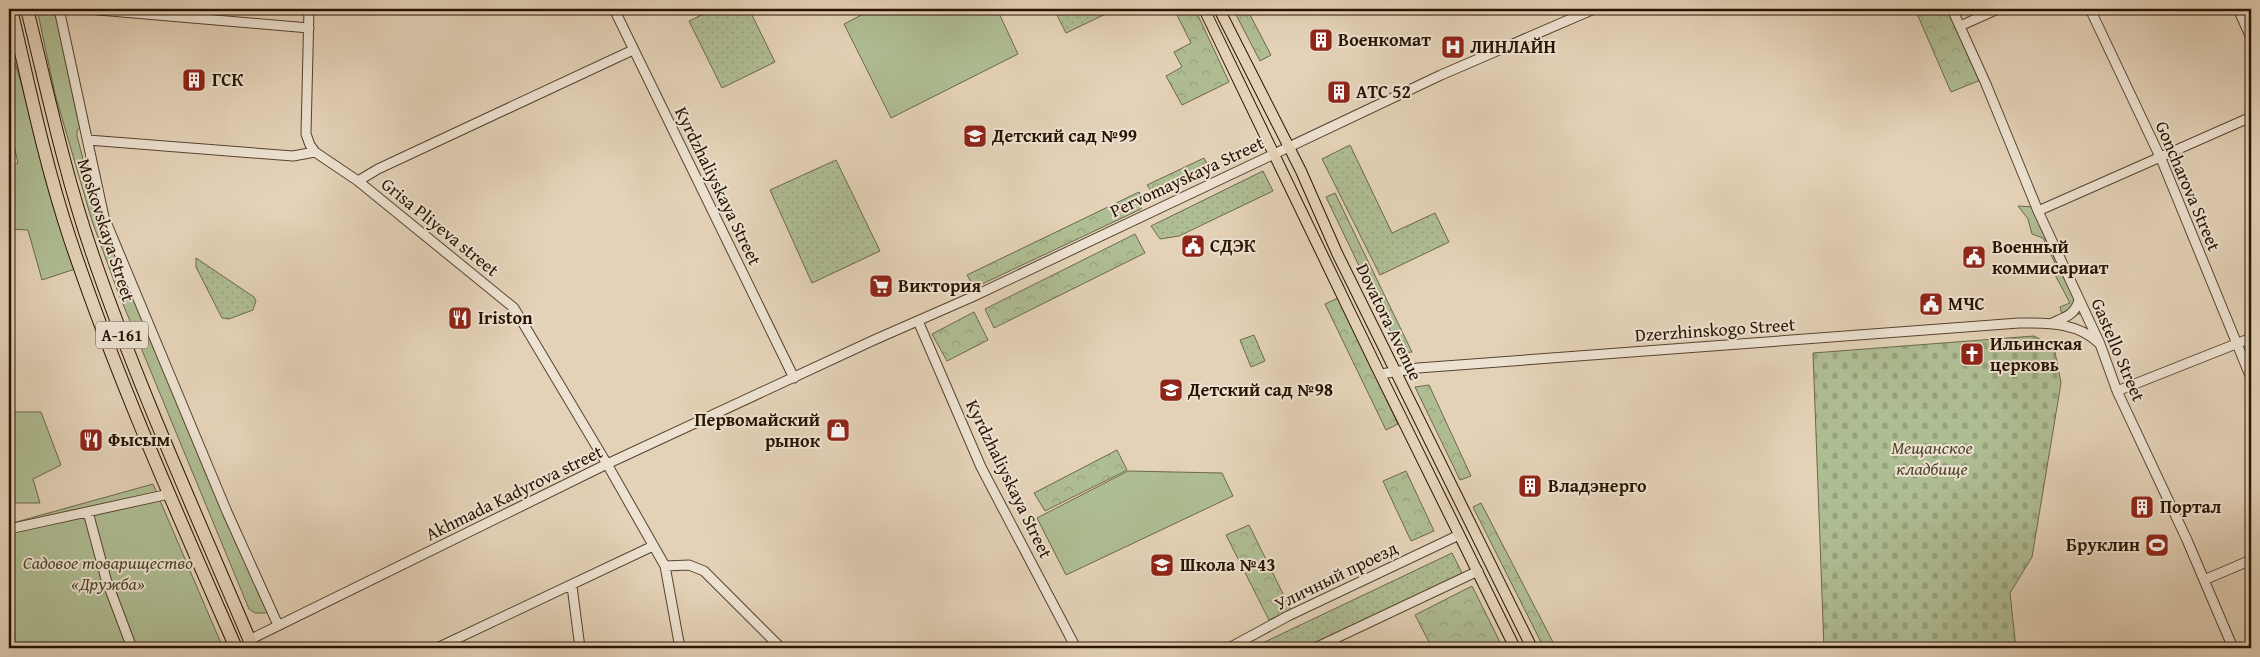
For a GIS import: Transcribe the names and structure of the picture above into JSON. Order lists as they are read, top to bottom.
{
  "streets": {
    "highway": ["Moskovskaya Street", "А-161"],
    "main road": ["Dovatora Avenue"],
    "street": [
      "Pervomayskaya Street",
      "Kyrdzhaliyskaya Street",
      "Goncharova Street",
      "Grisa Pliyeva street",
      "Dzerzhinskogo Street",
      "Gastello Street",
      "Akhmada Kadyrova street",
      "Уличный проезд"
    ]
  },
  "crossings": [
    ["Pervomayskaya Street", "Kyrdzhaliyskaya Street"],
    ["Pervomayskaya Street", "Dovatora Avenue"],
    ["Pervomayskaya Street", "Akhmada Kadyrova street"],
    ["Kyrdzhaliyskaya Street", "Akhmada Kadyrova street"],
    ["Grisa Pliyeva street", "Akhmada Kadyrova street"],
    ["Moskovskaya Street", "Akhmada Kadyrova street"],
    ["Dovatora Avenue", "Dzerzhinskogo Street"],
    ["Dovatora Avenue", "Уличный проезд"],
    ["Dzerzhinskogo Street", "Gastello Street"]
  ],
  "parks": ["Мещанское кладбище", "Садовое товарищество «Дружба»"],
  "places": {
    "building": [
      "Военкомат",
      "ГСК",
      "АТС 52",
      "Владэнерго",
      "Портал"
    ],
    "hospital": ["ЛИНЛАЙН"],
    "school or university": ["Детский сад №99", "Детский сад №98", "Школа №43"],
    "public building": ["СДЭК", "Военный коммисариат", "МЧС"],
    "supermarket": ["Виктория"],
    "restaurant": ["Iriston", "Фысым"],
    "church": ["Ильинская церковь"],
    "shop": ["Первомайский рынок"],
    "sports": ["Бруклин"]
  }
}
